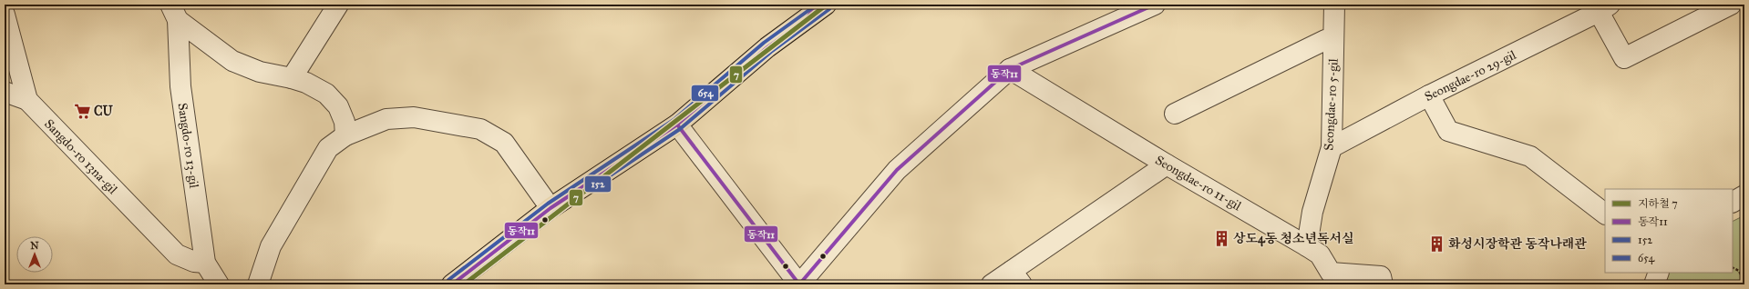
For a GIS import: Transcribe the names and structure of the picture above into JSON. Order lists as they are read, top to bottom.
{
  "streets": {
    "street": [
      "Seongdae-ro 29-gil",
      "Seongdae-ro 5-gil",
      "Sangdo-ro 13-gil",
      "Sangdo-ro 13na-gil",
      "Seongdae-ro 11-gil"
    ]
  },
  "crossings": [
    ["Seongdae-ro 29-gil", "Seongdae-ro 5-gil"],
    ["Seongdae-ro 5-gil", "Seongdae-ro 11-gil"],
    ["Sangdo-ro 13-gil", "Sangdo-ro 13na-gil"]
  ],
  "places": {
    "supermarket": ["CU"],
    "building": ["상도4동 청소년독서실", "화성시장학관 동작나래관"]
  },
  "lines": [
    "metro line 7",
    "transit line 동작11",
    "transit line 654",
    "transit line 152"
  ],
  "legend": [
    "지하철 7",
    "동작11",
    "152",
    "654"
  ],
  "north": "top"
}
